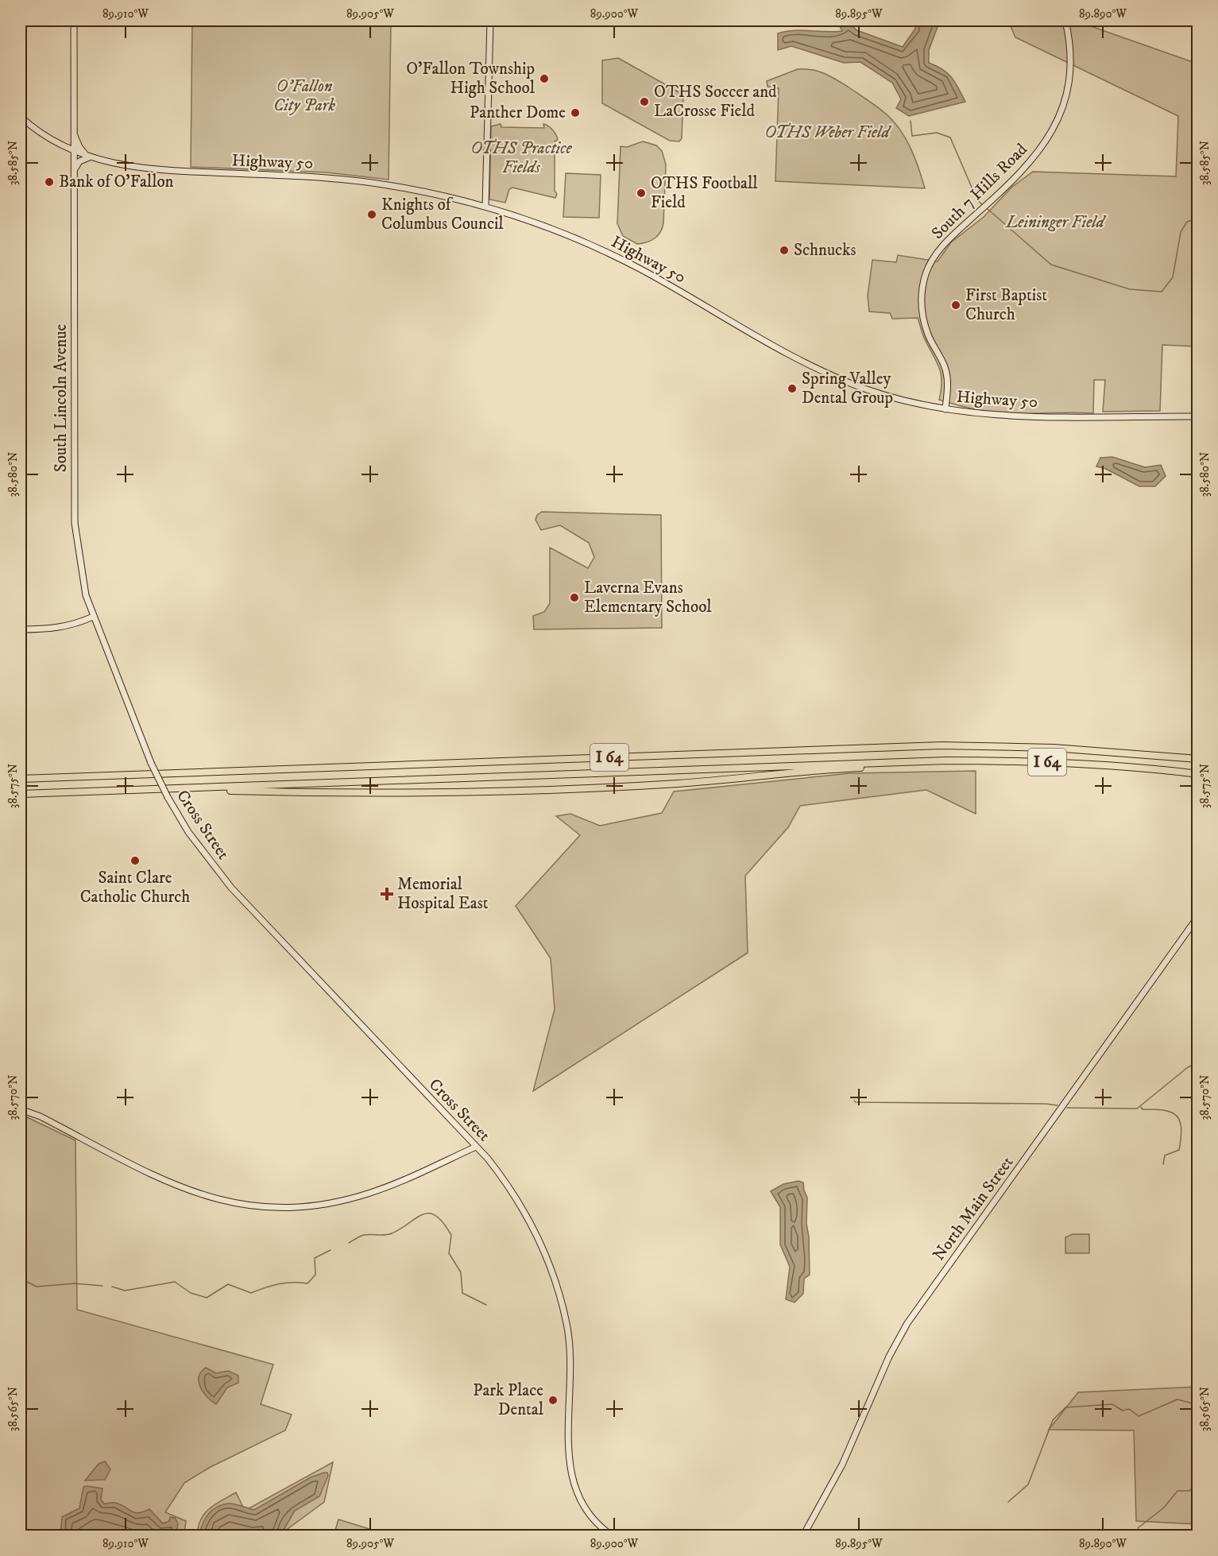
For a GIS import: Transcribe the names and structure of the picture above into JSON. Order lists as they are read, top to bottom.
{
  "streets": {
    "highway": ["I 64"],
    "main road": [
      "Highway 50",
      "South 7 Hills Road",
      "South Lincoln Avenue",
      "Cross Street",
      "North Main Street"
    ]
  },
  "crossings": [
    ["Highway 50", "South 7 Hills Road"],
    ["Highway 50", "South Lincoln Avenue"],
    ["South Lincoln Avenue", "Cross Street"]
  ],
  "parks": [
    "O'Fallon City Park",
    "OTHS Weber Field",
    "OTHS Practice Fields",
    "Leininger Field"
  ],
  "places": {
    "other": [
      "O'Fallon Township High School",
      "OTHS Soccer and LaCrosse Field",
      "Panther Dome",
      "Bank of O'Fallon",
      "OTHS Football Field",
      "Knights of Columbus Council",
      "Schnucks",
      "First Baptist Church",
      "Spring Valley Dental Group",
      "Laverna Evans Elementary School",
      "Saint Clare Catholic Church",
      "Park Place Dental"
    ],
    "health": ["Memorial Hospital East"]
  },
  "coordinates": [
    "89.910°W",
    "89.905°W",
    "89.900°W",
    "89.895°W",
    "89.890°W",
    "38.585°N",
    "38.580°N",
    "38.575°N",
    "38.570°N",
    "38.565°N"
  ]
}
